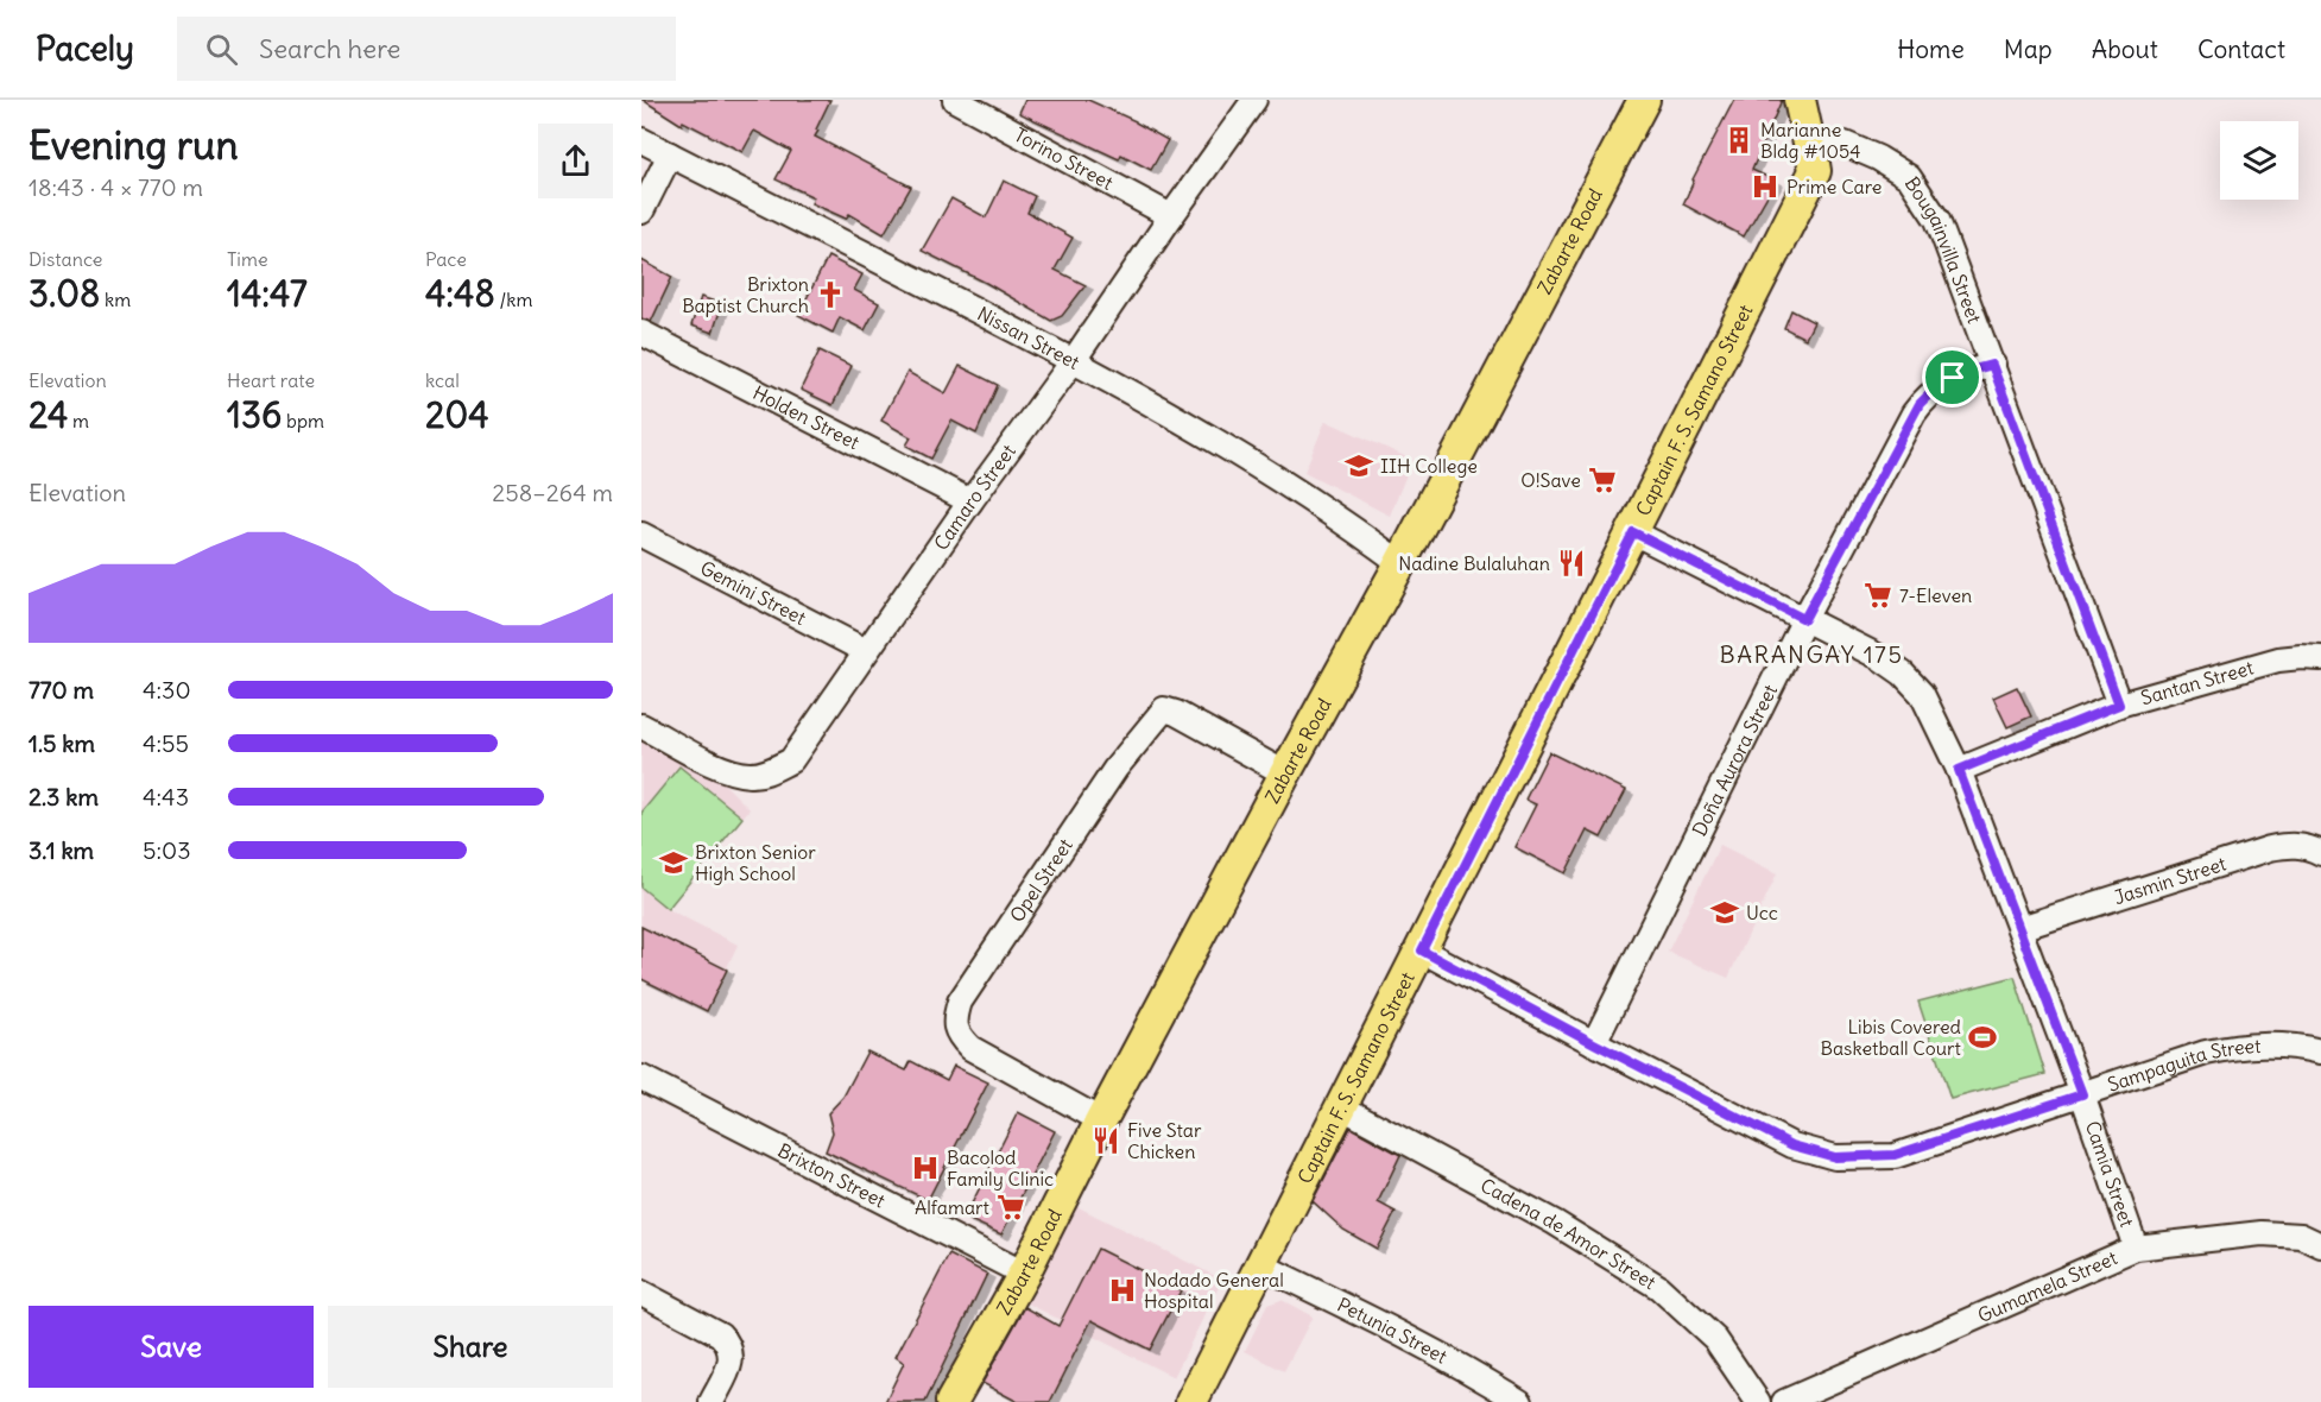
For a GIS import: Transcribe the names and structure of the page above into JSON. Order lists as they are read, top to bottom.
{
  "streets": {
    "main road": ["Zabarte Road", "Captain F. S. Samano Street"],
    "street": [
      "Torino Street",
      "Bougainvilla Street",
      "Nissan Street",
      "Holden Street",
      "Camaro Street",
      "Gemini Street",
      "Santan Street",
      "Doña Aurora Street",
      "Opel Street",
      "Jasmin Street",
      "Sampaguita Street",
      "Camia Street",
      "Brixton Street",
      "Cadena de Amor Street",
      "Gumamela Street",
      "Petunia Street"
    ]
  },
  "crossings": [
    ["Torino Street", "Camaro Street"],
    ["Zabarte Road", "Nissan Street"],
    ["Zabarte Road", "Opel Street"],
    ["Zabarte Road", "Brixton Street"],
    ["Bougainvilla Street", "Captain F. S. Samano Street"],
    ["Bougainvilla Street", "Santan Street"],
    ["Bougainvilla Street", "Doña Aurora Street"],
    ["Nissan Street", "Camaro Street"],
    ["Captain F. S. Samano Street", "Sampaguita Street"],
    ["Captain F. S. Samano Street", "Camia Street"],
    ["Captain F. S. Samano Street", "Cadena de Amor Street"],
    ["Captain F. S. Samano Street", "Petunia Street"],
    ["Holden Street", "Camaro Street"],
    ["Camaro Street", "Gemini Street"],
    ["Santan Street", "Camia Street"],
    ["Doña Aurora Street", "Sampaguita Street"],
    ["Doña Aurora Street", "Camia Street"],
    ["Jasmin Street", "Camia Street"],
    ["Sampaguita Street", "Camia Street"],
    ["Camia Street", "Gumamela Street"]
  ],
  "districts": ["BARANGAY 175"],
  "places": {
    "building": ["Marianne Bldg #1054"],
    "hospital": ["Prime Care", "Bacolod Family Clinic", "Nodado General Hospital"],
    "church": ["Brixton Baptist Church"],
    "school or university": ["IIH College", "Brixton Senior High School", "Ucc"],
    "supermarket": ["O!Save", "7-Eleven", "Alfamart"],
    "restaurant": ["Nadine Bulaluhan", "Five Star Chicken"],
    "sports": ["Libis Covered Basketball Court"]
  },
  "page": {
    "header": "Pacely",
    "search": "Search here",
    "nav": [
      "Home",
      "Map",
      "About",
      "Contact"
    ],
    "heading": ["Evening run", "18:43 · 4 × 770 m"],
    "stats": [
      ["Distance", "3.08 km"],
      ["Time", "14:47"],
      ["Pace", "4:48 /km"],
      ["Elevation", "24 m"],
      ["Heart rate", "136 bpm"],
      ["kcal", "204"]
    ],
    "chart": ["Elevation", "258–264 m"],
    "list": [
      {
        "name": "770 m",
        "note": "4:30"
      },
      {
        "name": "1.5 km",
        "note": "4:55"
      },
      {
        "name": "2.3 km",
        "note": "4:43"
      },
      {
        "name": "3.1 km",
        "note": "5:03"
      }
    ],
    "buttons": ["Save", "Share"]
  }
}
